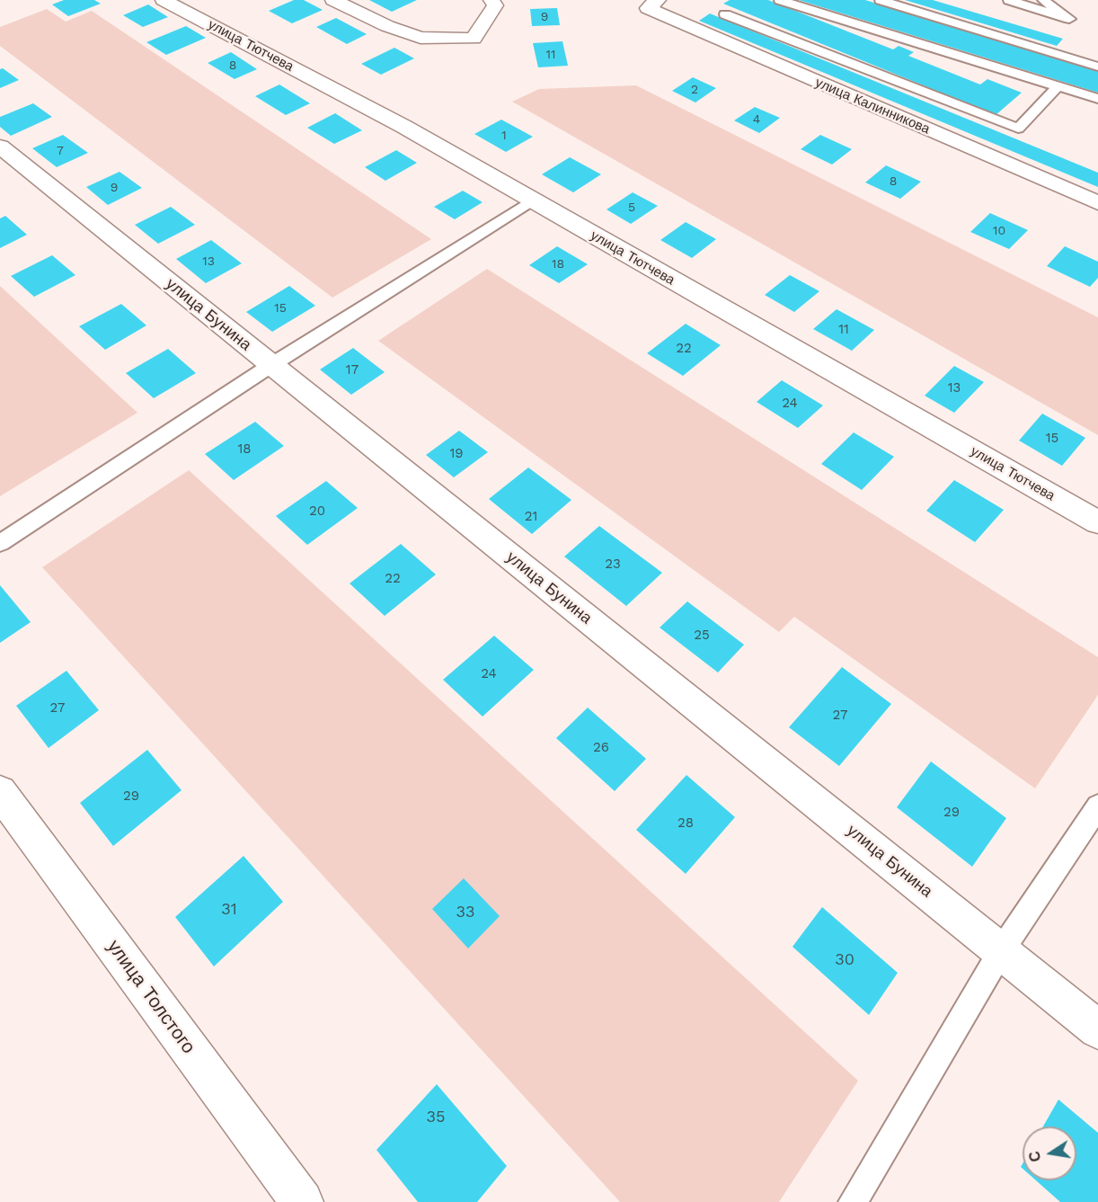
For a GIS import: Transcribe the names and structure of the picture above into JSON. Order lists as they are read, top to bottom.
{
  "streets": {
    "street": [
      "улица Тютчева",
      "улица Калинникова",
      "улица Бунина",
      "улица Толстого"
    ]
  },
  "house_numbers": [
    "9",
    "11",
    "8",
    "2",
    "4",
    "1",
    "7",
    "8",
    "9",
    "5",
    "10",
    "13",
    "18",
    "15",
    "11",
    "22",
    "17",
    "13",
    "24",
    "15",
    "18",
    "19",
    "20",
    "21",
    "23",
    "22",
    "25",
    "24",
    "27",
    "27",
    "26",
    "29",
    "29",
    "28",
    "31",
    "33",
    "30",
    "35"
  ],
  "north": "left"
}
